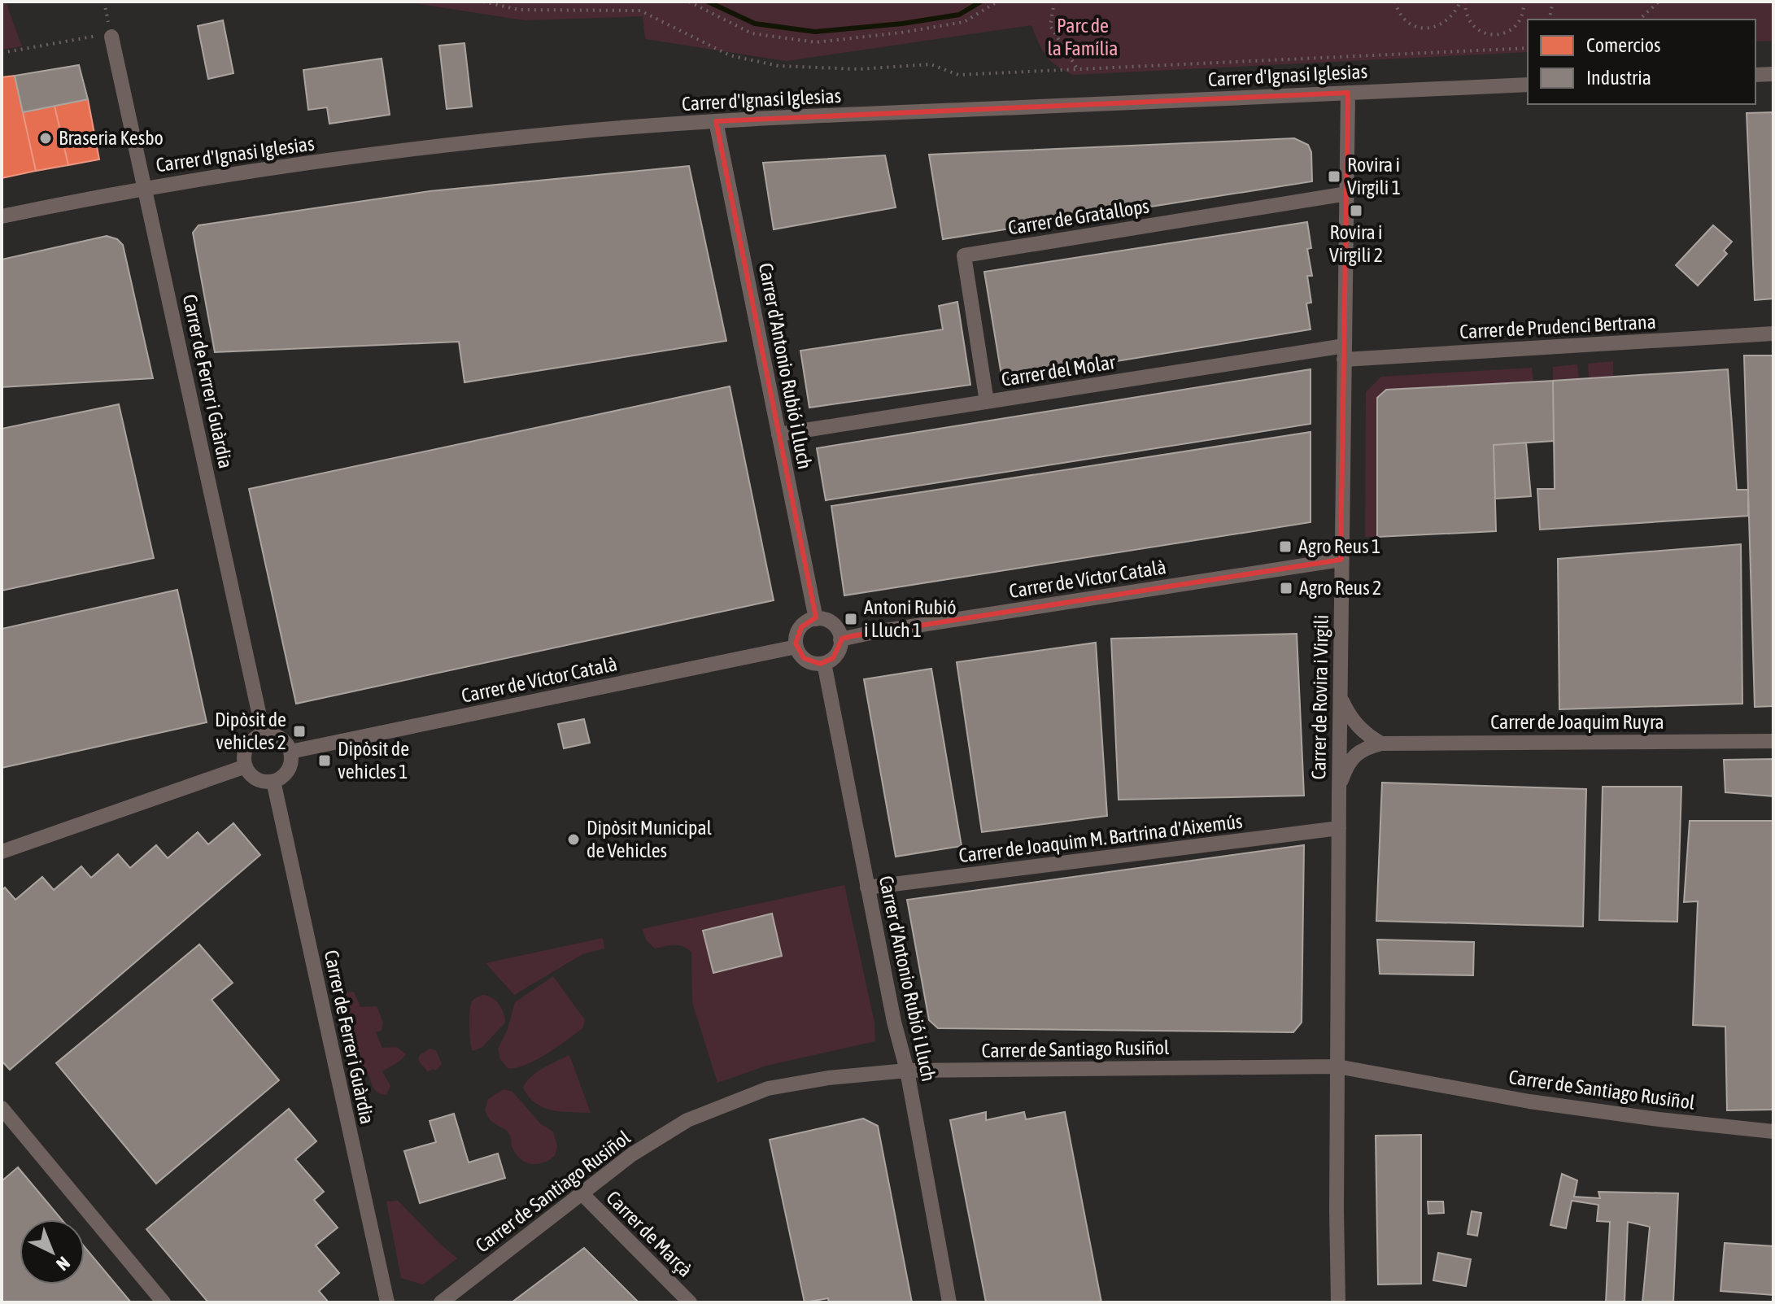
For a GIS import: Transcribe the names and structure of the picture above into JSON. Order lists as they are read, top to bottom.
{
  "streets": {
    "street": [
      "Carrer d'Ignasi Iglesias",
      "Carrer de Gratallops",
      "Carrer de Prudenci Bertrana",
      "Carrer d'Antonio Rubió i Lluch",
      "Carrer del Molar",
      "Carrer de Ferrer i Guàrdia",
      "Carrer de Víctor Català",
      "Carrer de Rovira i Virgili",
      "Carrer de Joaquim Ruyra",
      "Carrer de Joaquim M. Bartrina d'Aixemús",
      "Carrer de Santiago Rusiñol",
      "Carrer de Marçà"
    ]
  },
  "crossings": [
    ["Carrer d'Ignasi Iglesias", "Carrer d'Antonio Rubió i Lluch"],
    ["Carrer d'Ignasi Iglesias", "Carrer de Ferrer i Guàrdia"],
    ["Carrer d'Ignasi Iglesias", "Carrer de Rovira i Virgili"],
    ["Carrer de Gratallops", "Carrer del Molar"],
    ["Carrer de Gratallops", "Carrer de Rovira i Virgili"],
    ["Carrer de Prudenci Bertrana", "Carrer del Molar"],
    ["Carrer de Prudenci Bertrana", "Carrer de Rovira i Virgili"],
    ["Carrer d'Antonio Rubió i Lluch", "Carrer del Molar"],
    ["Carrer d'Antonio Rubió i Lluch", "Carrer de Víctor Català"],
    ["Carrer d'Antonio Rubió i Lluch", "Carrer de Joaquim M. Bartrina d'Aixemús"],
    ["Carrer d'Antonio Rubió i Lluch", "Carrer de Santiago Rusiñol"],
    ["Carrer del Molar", "Carrer de Rovira i Virgili"],
    ["Carrer de Ferrer i Guàrdia", "Carrer de Víctor Català"],
    ["Carrer de Víctor Català", "Carrer de Rovira i Virgili"],
    ["Carrer de Rovira i Virgili", "Carrer de Joaquim Ruyra"],
    ["Carrer de Rovira i Virgili", "Carrer de Joaquim M. Bartrina d'Aixemús"],
    ["Carrer de Rovira i Virgili", "Carrer de Santiago Rusiñol"],
    ["Carrer de Santiago Rusiñol", "Carrer de Marçà"]
  ],
  "parks": ["Parc de la Família"],
  "places": {
    "other": ["Braseria Kesbo", "Dipòsit Municipal de Vehicles"],
    "transit": [
      "Rovira i Virgili 1",
      "Rovira i Virgili 2",
      "Agro Reus 1",
      "Agro Reus 2",
      "Antoni Rubió i Lluch 1",
      "Dipòsit de vehicles 2",
      "Dipòsit de vehicles 1"
    ]
  },
  "legend": ["Comercios", "Industria"],
  "north": "bottom right"
}
